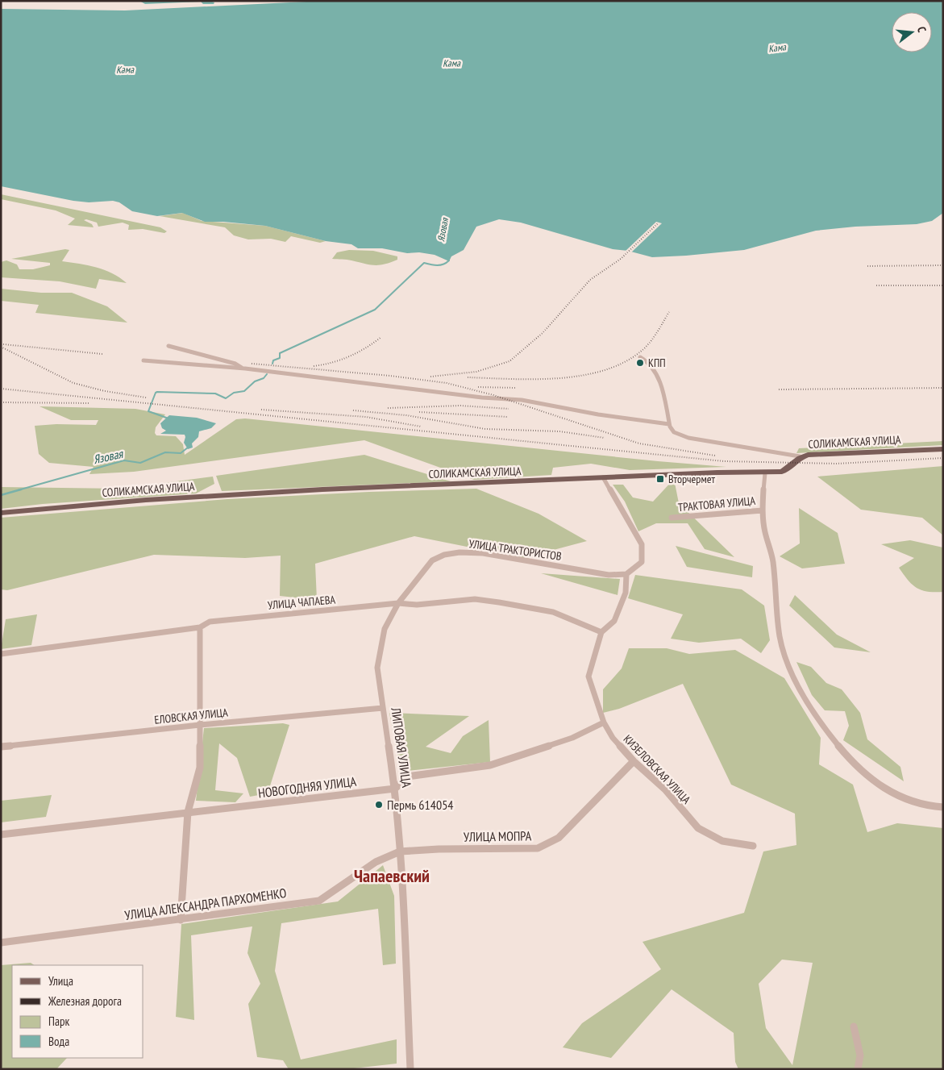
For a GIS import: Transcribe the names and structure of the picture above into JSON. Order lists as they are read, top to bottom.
{
  "streets": {
    "main road": ["СОЛИКАМСКАЯ УЛИЦА"],
    "street": [
      "ТРАКТОВАЯ УЛИЦА",
      "УЛИЦА ТРАКТОРИСТОВ",
      "УЛИЦА ЧАПАЕВА",
      "ЕЛОВСКАЯ УЛИЦА",
      "ЛИПОВАЯ УЛИЦА",
      "КИЗЕЛОВСКАЯ УЛИЦА",
      "НОВОГОДНЯЯ УЛИЦА",
      "УЛИЦА МОПРА",
      "УЛИЦА АЛЕКСАНДРА ПАРХОМЕНКО"
    ]
  },
  "crossings": [
    ["УЛИЦА ТРАКТОРИСТОВ", "УЛИЦА ЧАПАЕВА"],
    ["УЛИЦА ТРАКТОРИСТОВ", "ЛИПОВАЯ УЛИЦА"],
    ["УЛИЦА ТРАКТОРИСТОВ", "КИЗЕЛОВСКАЯ УЛИЦА"],
    ["УЛИЦА ЧАПАЕВА", "ЛИПОВАЯ УЛИЦА"],
    ["УЛИЦА ЧАПАЕВА", "КИЗЕЛОВСКАЯ УЛИЦА"],
    ["ЕЛОВСКАЯ УЛИЦА", "ЛИПОВАЯ УЛИЦА"],
    ["ЛИПОВАЯ УЛИЦА", "НОВОГОДНЯЯ УЛИЦА"],
    ["ЛИПОВАЯ УЛИЦА", "УЛИЦА МОПРА"],
    ["ЛИПОВАЯ УЛИЦА", "УЛИЦА АЛЕКСАНДРА ПАРХОМЕНКО"],
    ["КИЗЕЛОВСКАЯ УЛИЦА", "УЛИЦА МОПРА"],
    ["УЛИЦА МОПРА", "УЛИЦА АЛЕКСАНДРА ПАРХОМЕНКО"]
  ],
  "districts": ["Чапаевский"],
  "water": ["Кама", "Язовая"],
  "places": {
    "other": ["КПП", "Пермь 614054"],
    "transit": ["Вторчермет"]
  },
  "legend": [
    "Улица",
    "Железная дорога",
    "Парк",
    "Вода"
  ],
  "north": "right"
}
